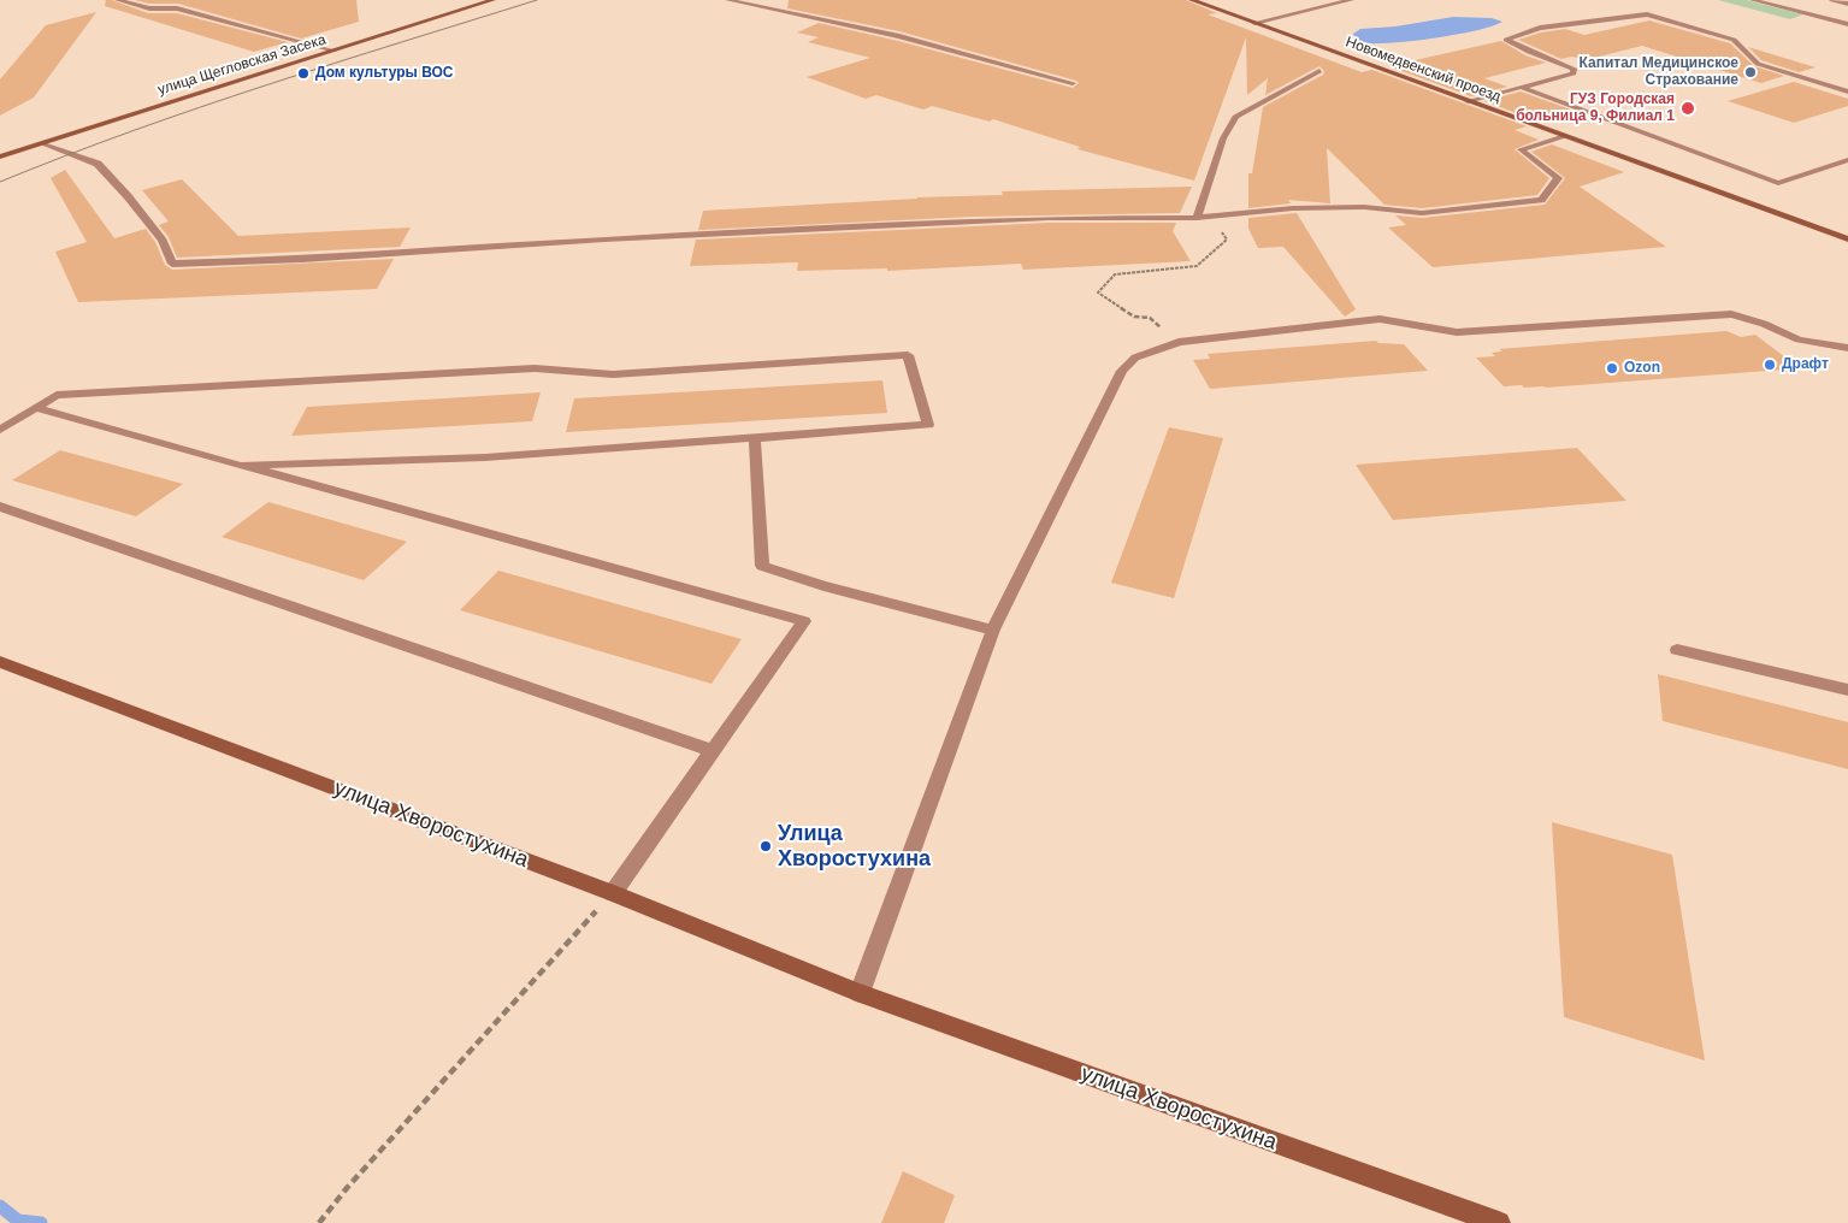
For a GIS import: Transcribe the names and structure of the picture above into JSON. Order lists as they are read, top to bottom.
{
  "streets": {
    "street": ["улица Щегловская Засека", "Новомедвенский проезд", "улица Хворостухина"]
  },
  "places": [
    "Капитал Медицинское Страхование",
    "Дом культуры ВОС",
    "ГУЗ Городская больница 9, Филиал 1",
    "Драфт",
    "Ozon",
    "Улица Хворостухина"
  ]
}
